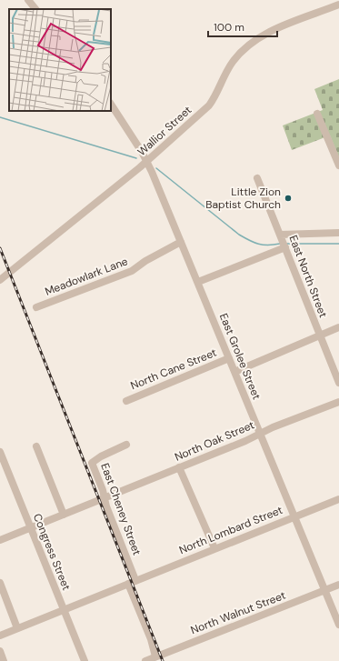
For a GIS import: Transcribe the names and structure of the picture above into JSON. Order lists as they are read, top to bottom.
{
  "streets": {
    "street": [
      "Wallior Street",
      "Meadowlark Lane",
      "East North Street",
      "East Grolee Street",
      "North Cane Street",
      "North Oak Street",
      "East Cheney Street",
      "North Lombard Street",
      "Congress Street",
      "North Walnut Street"
    ]
  },
  "crossings": [
    ["Wallior Street", "East Grolee Street"],
    ["Meadowlark Lane", "East Grolee Street"],
    ["East Grolee Street", "North Cane Street"],
    ["East Grolee Street", "North Oak Street"],
    ["East Grolee Street", "North Lombard Street"],
    ["East Grolee Street", "North Walnut Street"],
    ["North Oak Street", "East Cheney Street"],
    ["North Oak Street", "Congress Street"],
    ["East Cheney Street", "North Lombard Street"],
    ["East Cheney Street", "North Walnut Street"],
    ["North Lombard Street", "Congress Street"]
  ],
  "places": ["Little Zion Baptist Church"],
  "scale_bar": "100 m"
}
